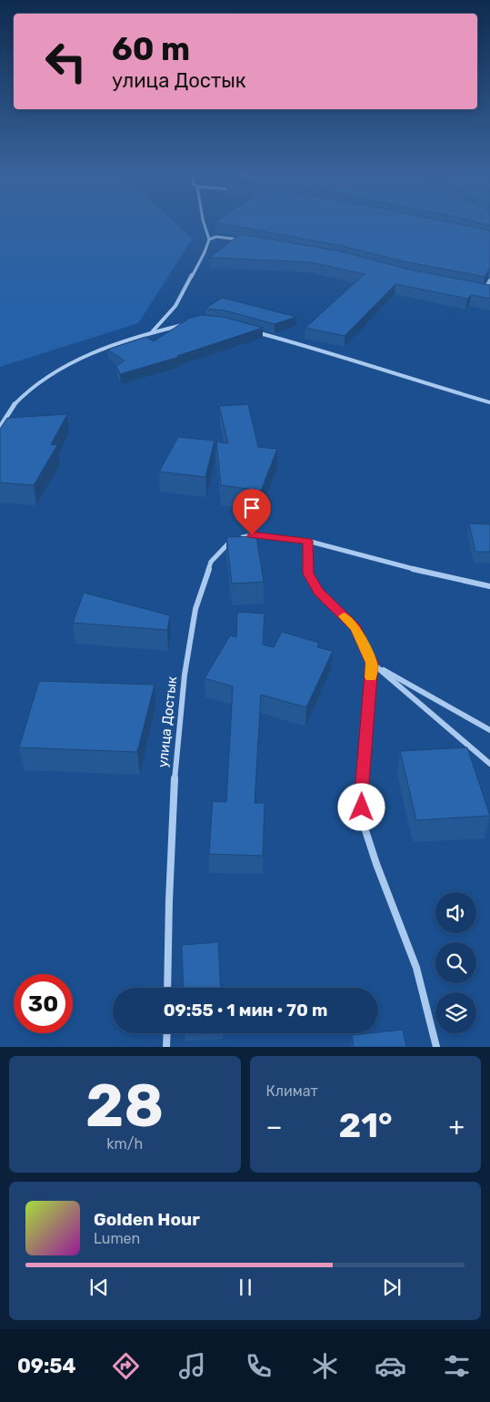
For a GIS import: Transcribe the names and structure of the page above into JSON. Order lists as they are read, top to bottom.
{
  "streets": {
    "street": ["улица Достык"]
  },
  "page": {
    "turn": ["60 m", "улица Достык"],
    "limit": "30",
    "trip": "09:55 · 1 мин · 70 m",
    "tile": [
      ["28", "km/h"],
      "Климат"
    ],
    "heat": ["−", "21°", "+"],
    "song": ["Golden Hour", "Lumen"],
    "tabs": "09:54"
  }
}
